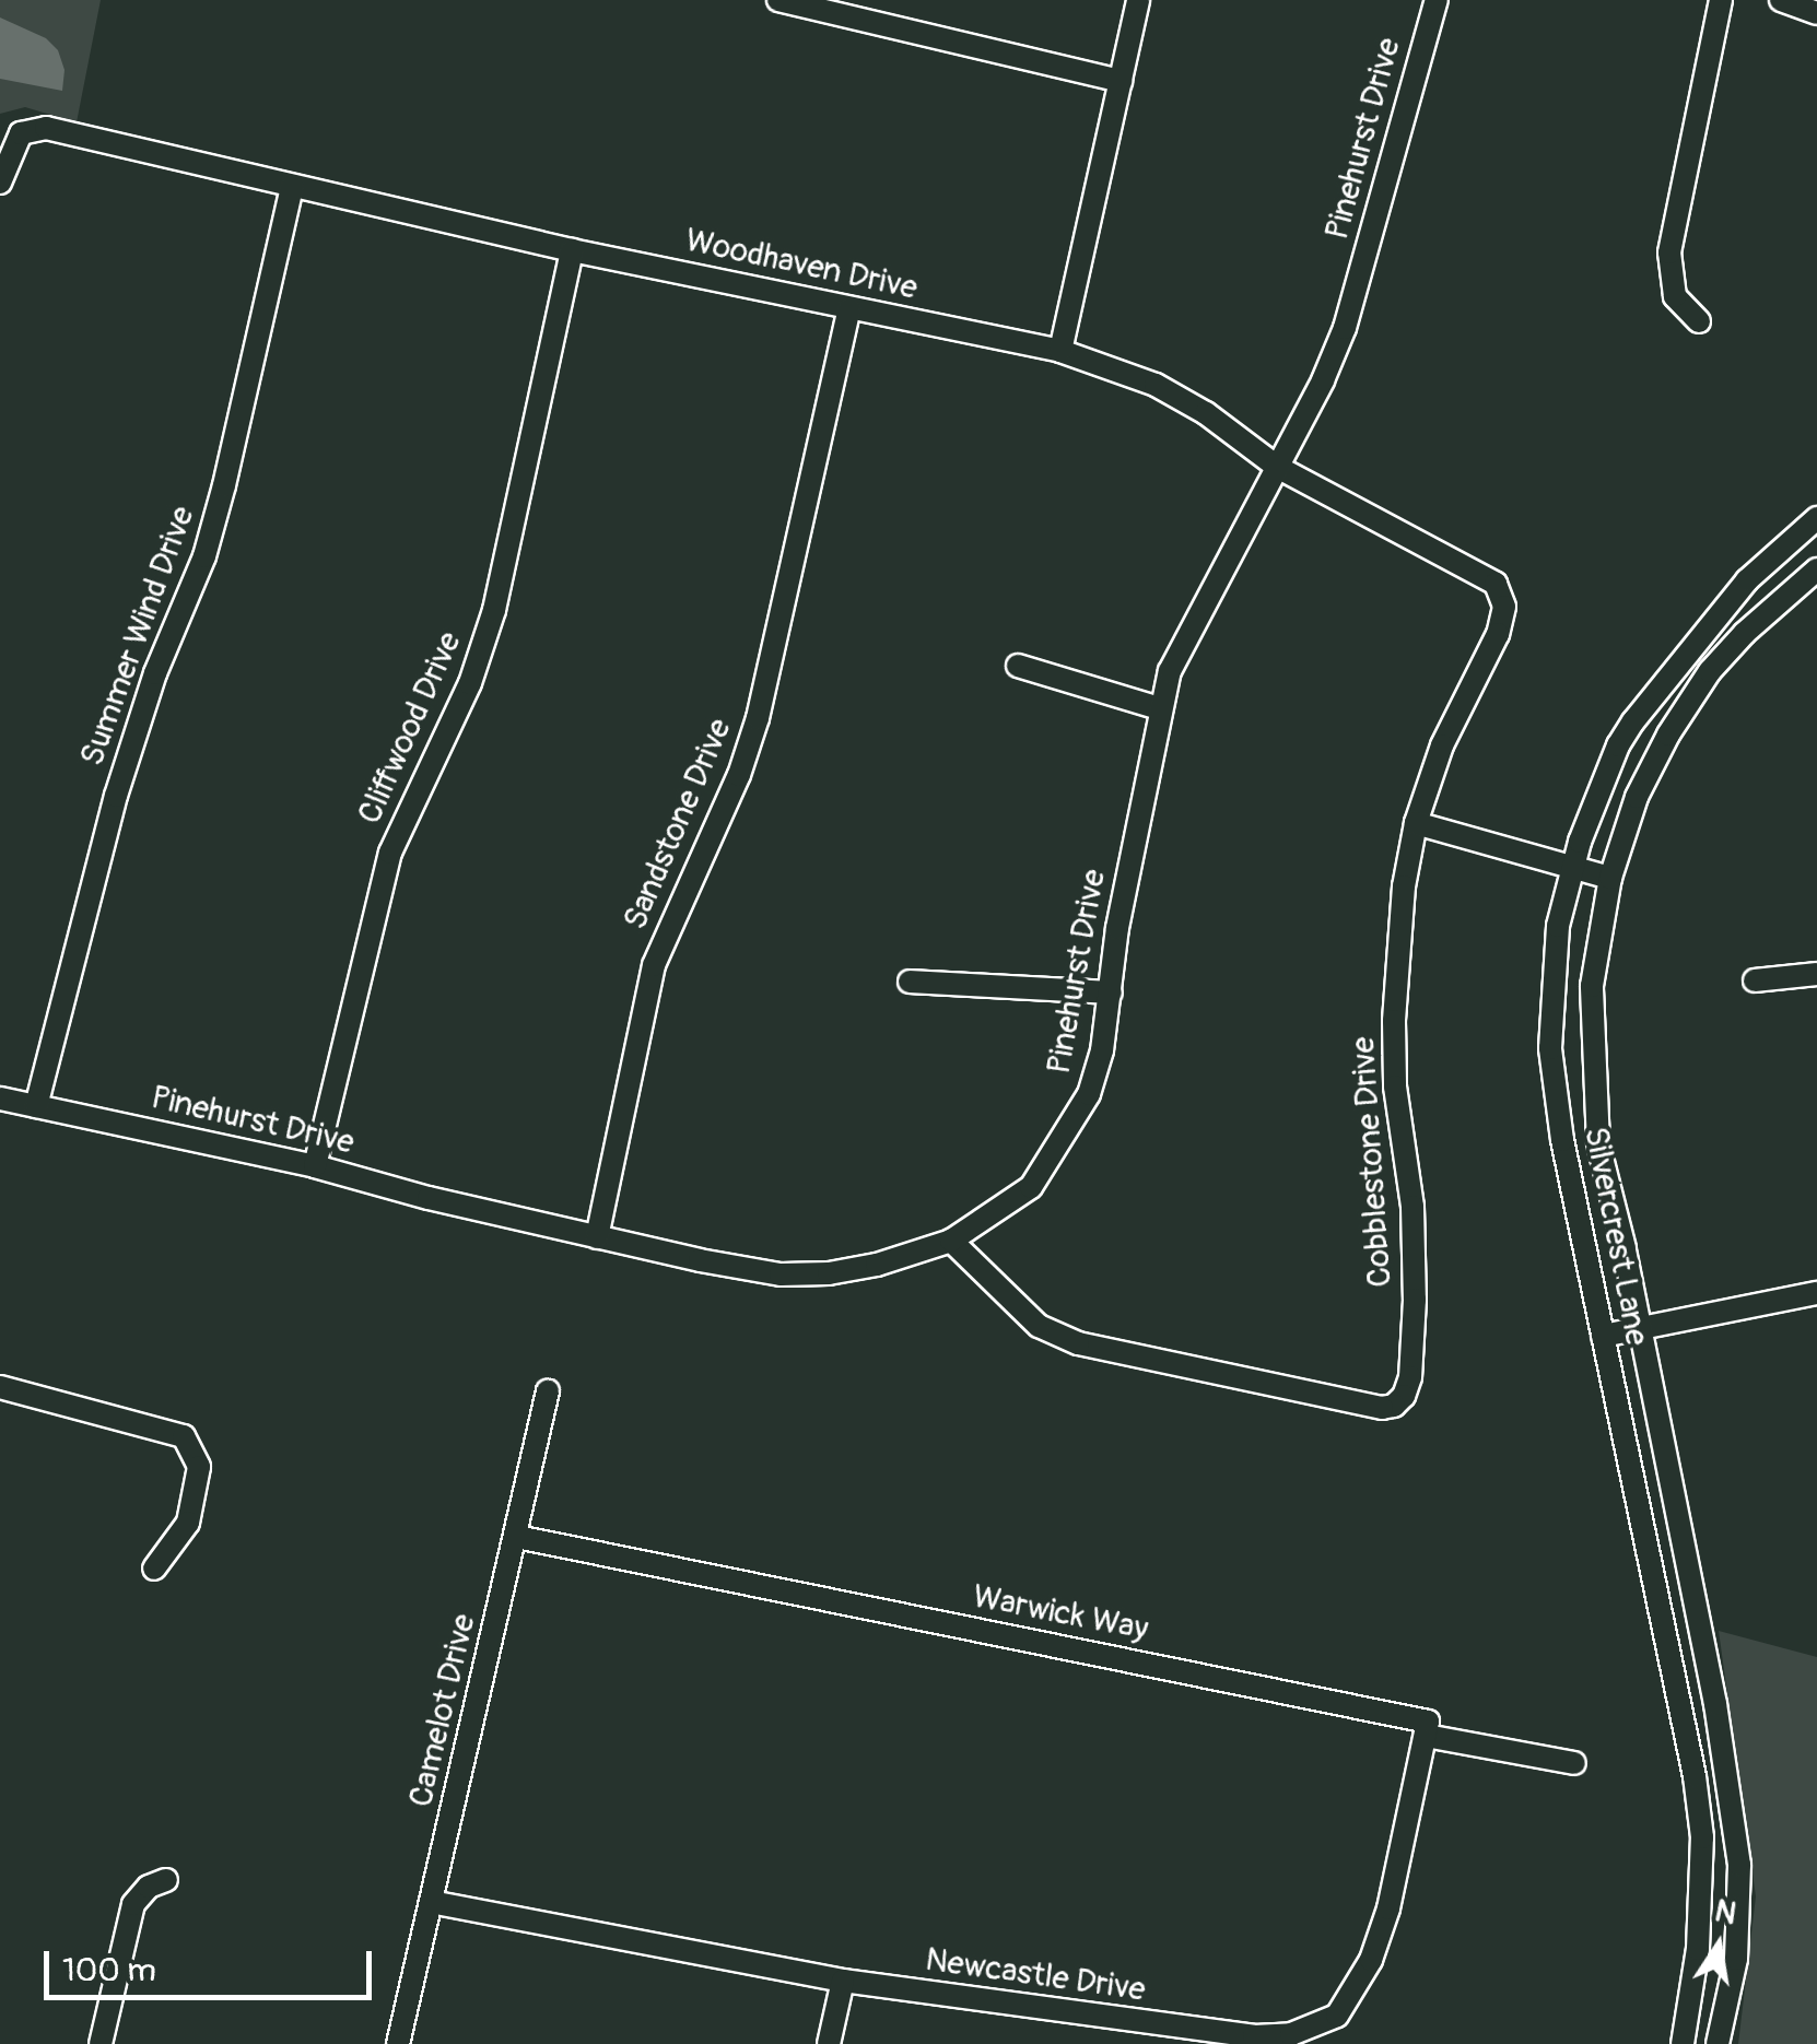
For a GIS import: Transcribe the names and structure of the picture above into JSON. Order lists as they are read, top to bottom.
{
  "streets": {
    "street": [
      "Pinehurst Drive",
      "Woodhaven Drive",
      "Summer Wind Drive",
      "Cliffwood Drive",
      "Sandstone Drive",
      "Cobblestone Drive",
      "Silvercrest Lane",
      "Warwick Way",
      "Camelot Drive",
      "Newcastle Drive"
    ]
  },
  "crossings": [
    ["Pinehurst Drive", "Woodhaven Drive"],
    ["Pinehurst Drive", "Summer Wind Drive"],
    ["Pinehurst Drive", "Cliffwood Drive"],
    ["Pinehurst Drive", "Sandstone Drive"],
    ["Pinehurst Drive", "Cobblestone Drive"],
    ["Woodhaven Drive", "Summer Wind Drive"],
    ["Woodhaven Drive", "Cliffwood Drive"],
    ["Woodhaven Drive", "Sandstone Drive"],
    ["Woodhaven Drive", "Cobblestone Drive"],
    ["Warwick Way", "Camelot Drive"],
    ["Warwick Way", "Newcastle Drive"],
    ["Camelot Drive", "Newcastle Drive"]
  ],
  "scale_bar": "100 m",
  "north": "top"
}
